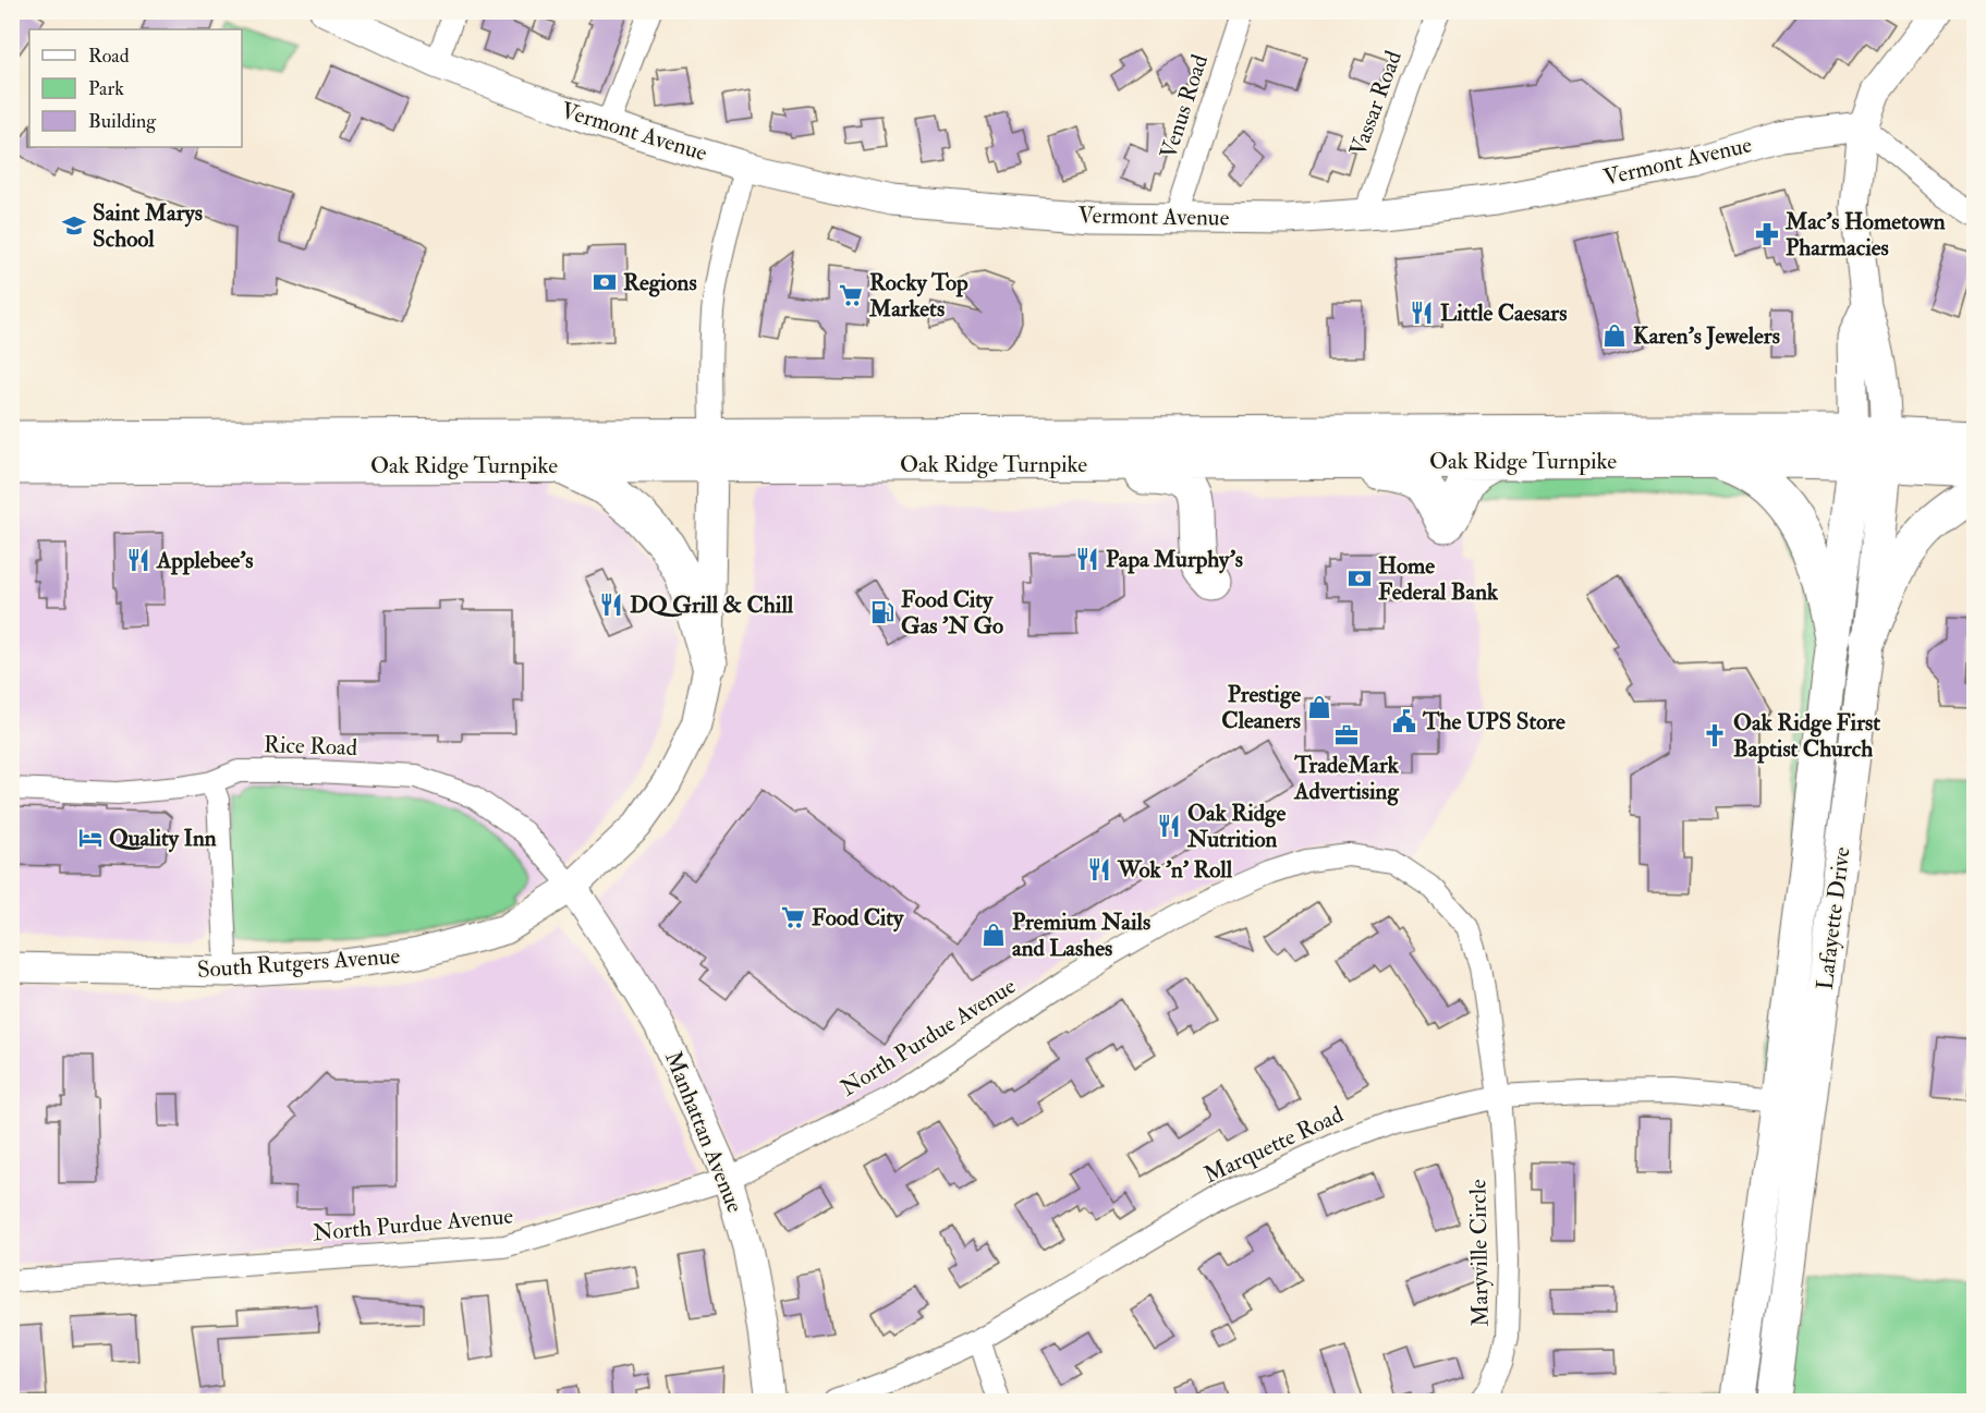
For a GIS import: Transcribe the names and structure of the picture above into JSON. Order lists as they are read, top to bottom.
{
  "streets": {
    "highway": ["Oak Ridge Turnpike"],
    "main road": ["Lafayette Drive"],
    "street": [
      "Vassar Road",
      "Venus Road",
      "Vermont Avenue",
      "Rice Road",
      "South Rutgers Avenue",
      "North Purdue Avenue",
      "Manhattan Avenue",
      "Marquette Road",
      "Maryville Circle"
    ]
  },
  "crossings": [
    ["Vassar Road", "Vermont Avenue"],
    ["Venus Road", "Vermont Avenue"],
    ["Oak Ridge Turnpike", "Lafayette Drive"],
    ["Oak Ridge Turnpike", "South Rutgers Avenue"],
    ["Rice Road", "South Rutgers Avenue"],
    ["Rice Road", "Manhattan Avenue"],
    ["Lafayette Drive", "Marquette Road"],
    ["South Rutgers Avenue", "Manhattan Avenue"],
    ["North Purdue Avenue", "Manhattan Avenue"],
    ["North Purdue Avenue", "Marquette Road"],
    ["North Purdue Avenue", "Maryville Circle"],
    ["Marquette Road", "Maryville Circle"]
  ],
  "places": {
    "school or university": ["Saint Marys School"],
    "pharmacy": ["Mac's Hometown Pharmacies"],
    "bank": ["Regions", "Home Federal Bank"],
    "supermarket": ["Rocky Top Markets", "Food City"],
    "restaurant": [
      "Little Caesars",
      "Papa Murphy's",
      "Applebee's",
      "DQ Grill & Chill",
      "Oak Ridge Nutrition",
      "Wok 'n' Roll"
    ],
    "shop": ["Karen's Jewelers", "Prestige Cleaners", "Premium Nails and Lashes"],
    "fuel station": ["Food City Gas 'N Go"],
    "public building": ["The UPS Store"],
    "office": ["TradeMark Advertising"],
    "church": ["Oak Ridge First Baptist Church"],
    "hotel": ["Quality Inn"]
  },
  "legend": ["Road", "Park", "Building"]
}
